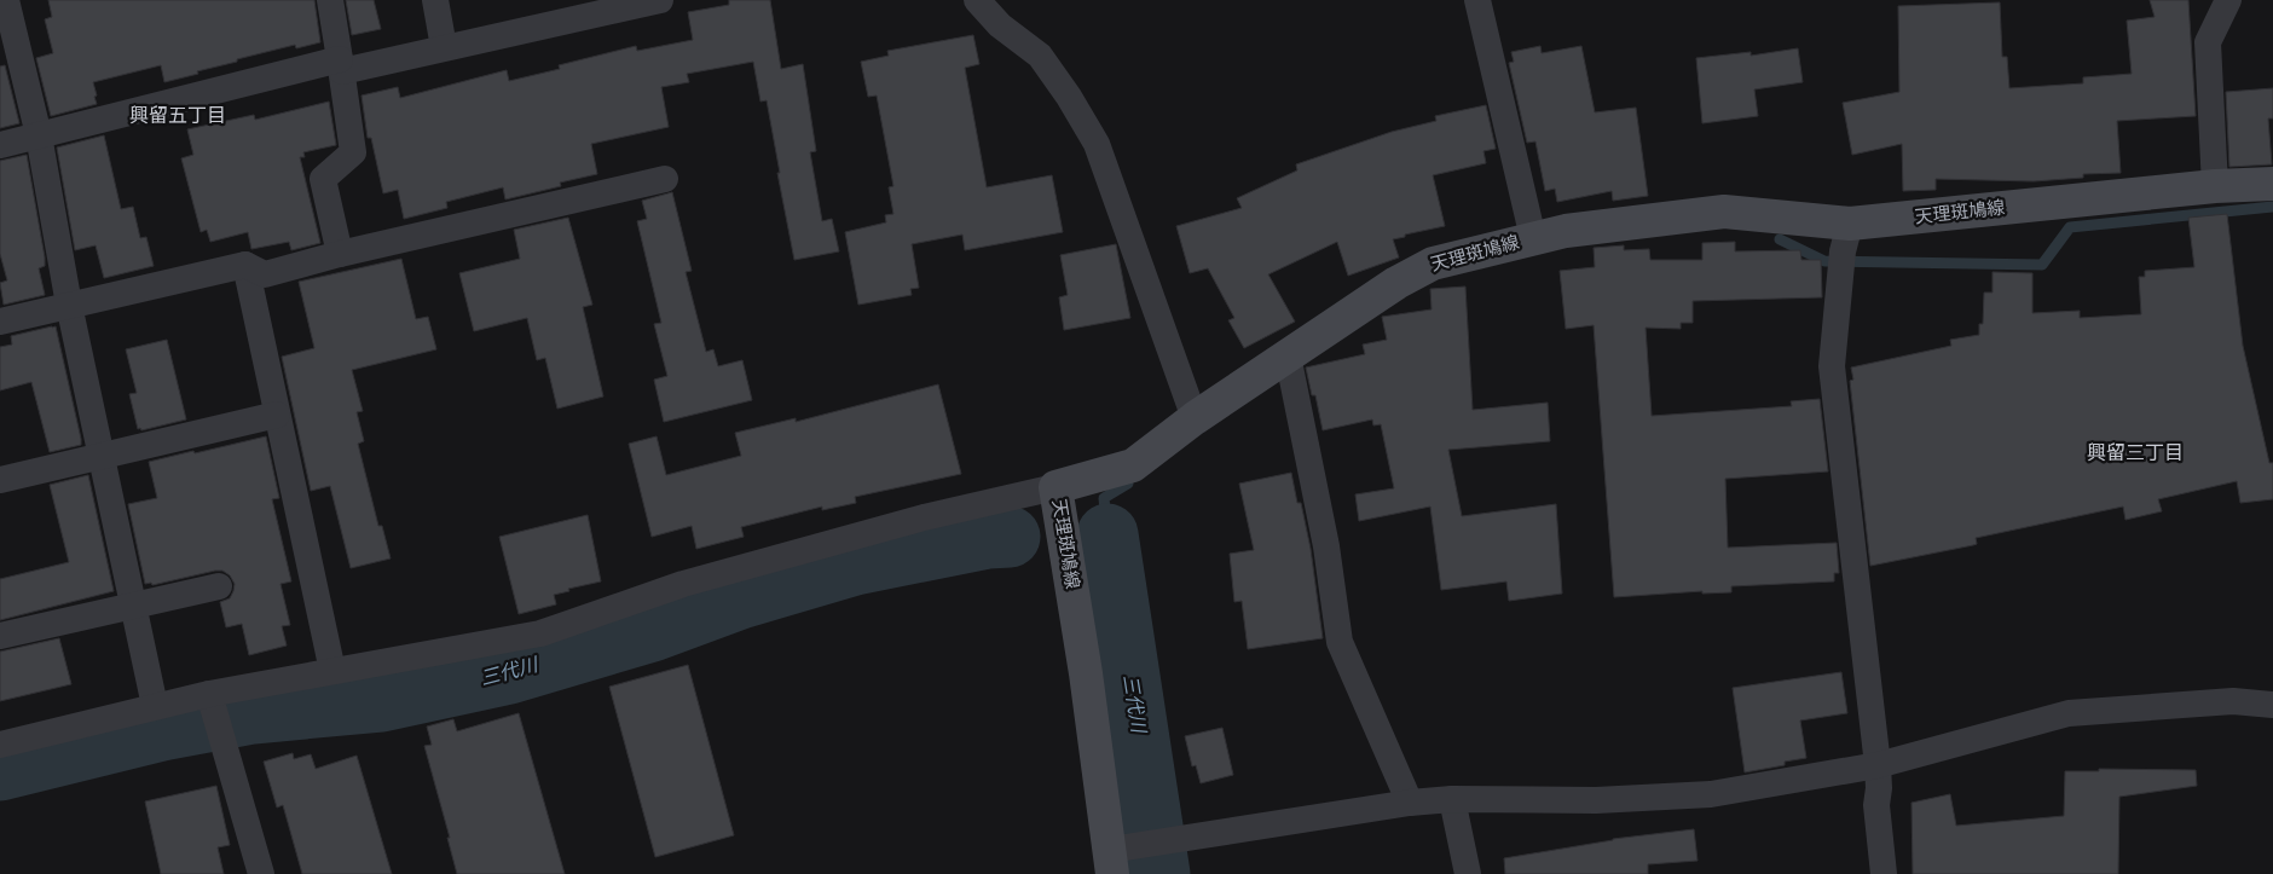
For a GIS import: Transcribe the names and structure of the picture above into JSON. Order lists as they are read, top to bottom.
{
  "streets": {
    "main road": ["天理斑鳩線"]
  },
  "districts": ["興留五丁目", "興留三丁目"],
  "water": ["三代川"]
}
